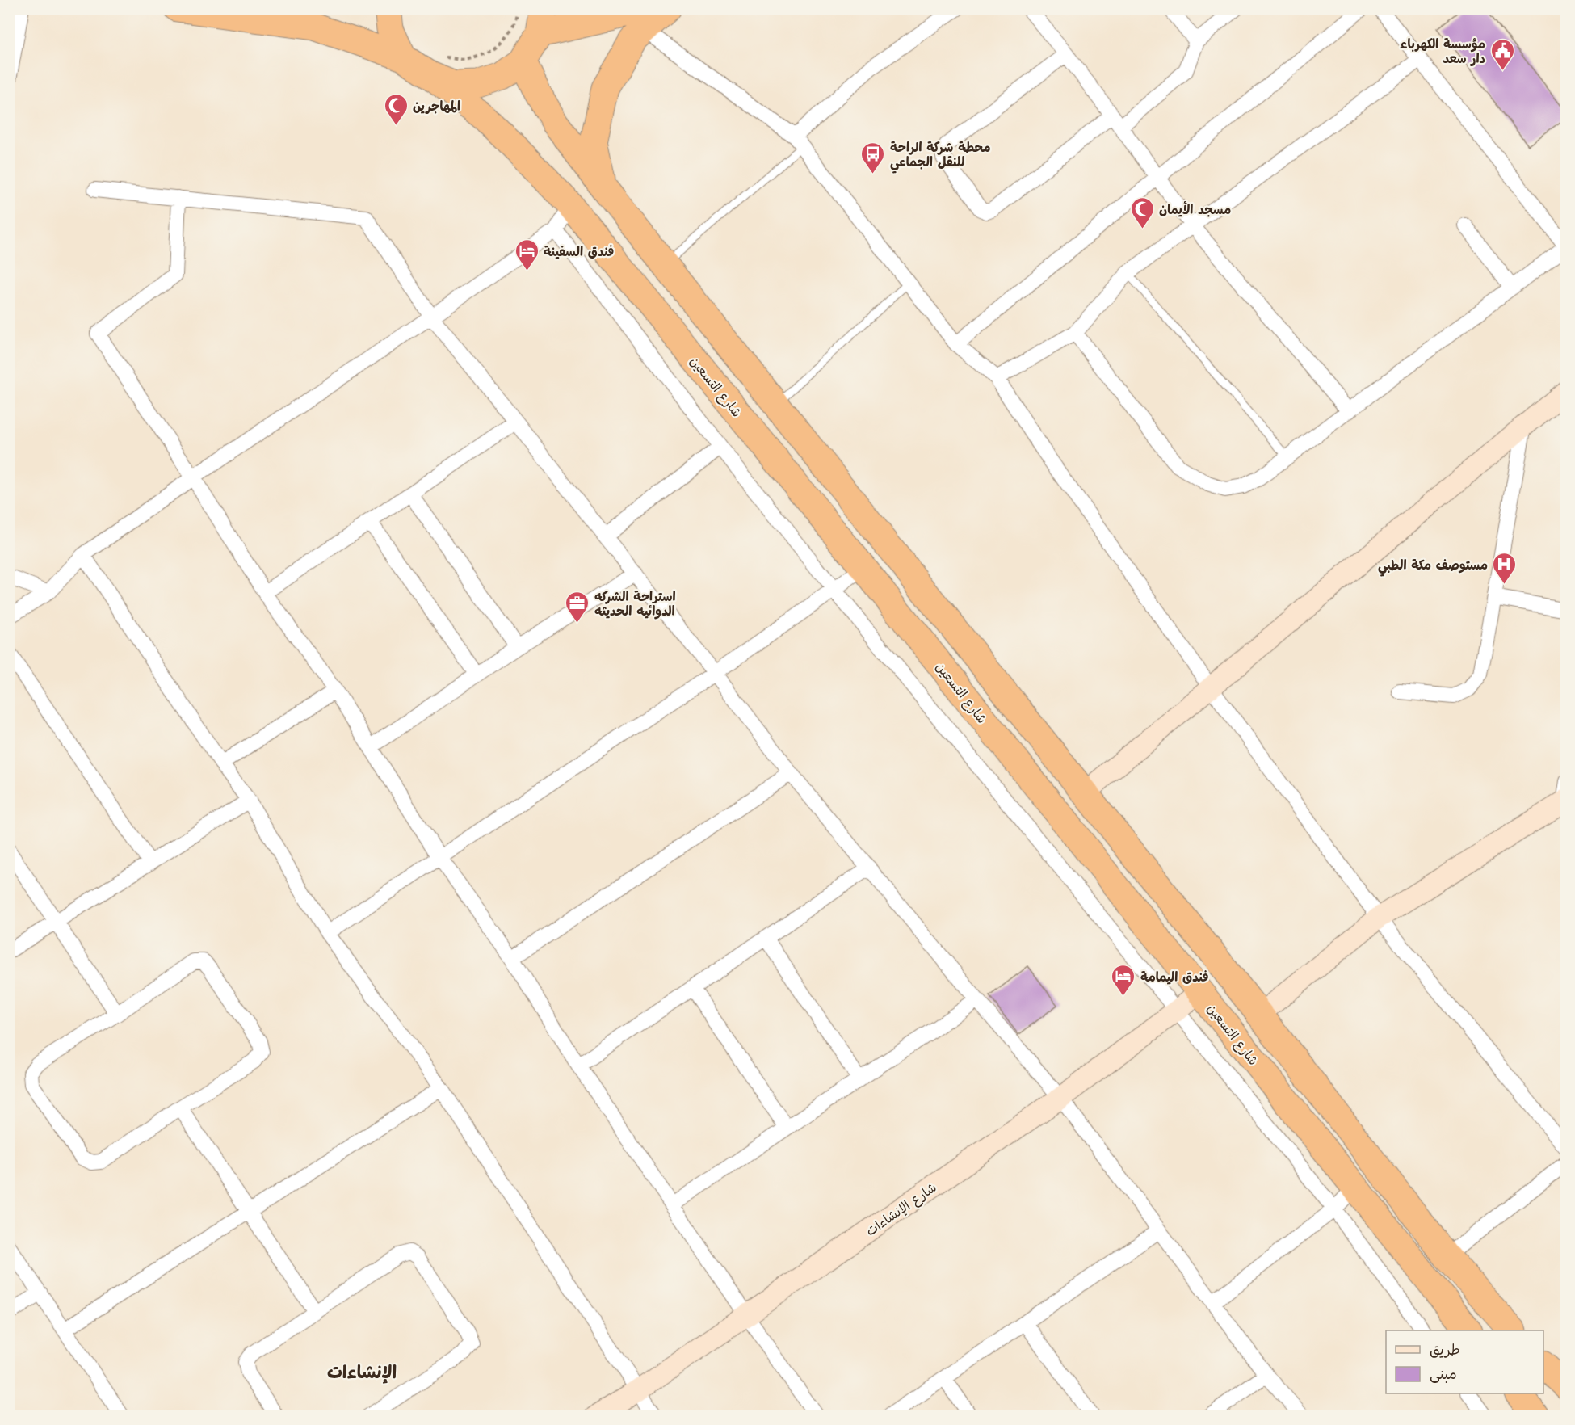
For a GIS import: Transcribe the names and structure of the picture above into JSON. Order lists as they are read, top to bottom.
{
  "streets": {
    "highway": ["شارع التسعين"],
    "street": ["شارع الإنشاءات"]
  },
  "crossings": [
    ["شارع التسعين", "شارع الإنشاءات"]
  ],
  "districts": ["الإنشاءات"],
  "places": {
    "public building": ["مؤسسة الكهرباء دار سعد"],
    "mosque": ["المهاجرين", "مسجد الأيمان"],
    "bus stop": ["محطة شركة الراحة للنقل الجماعي"],
    "hotel": ["فندق السفينة", "فندق اليمامة"],
    "hospital": ["مستوصف مكة الطبي"],
    "office": ["استراحة الشركه الدوائيه الحديثه"]
  },
  "legend": ["طريق", "مبنى"]
}
